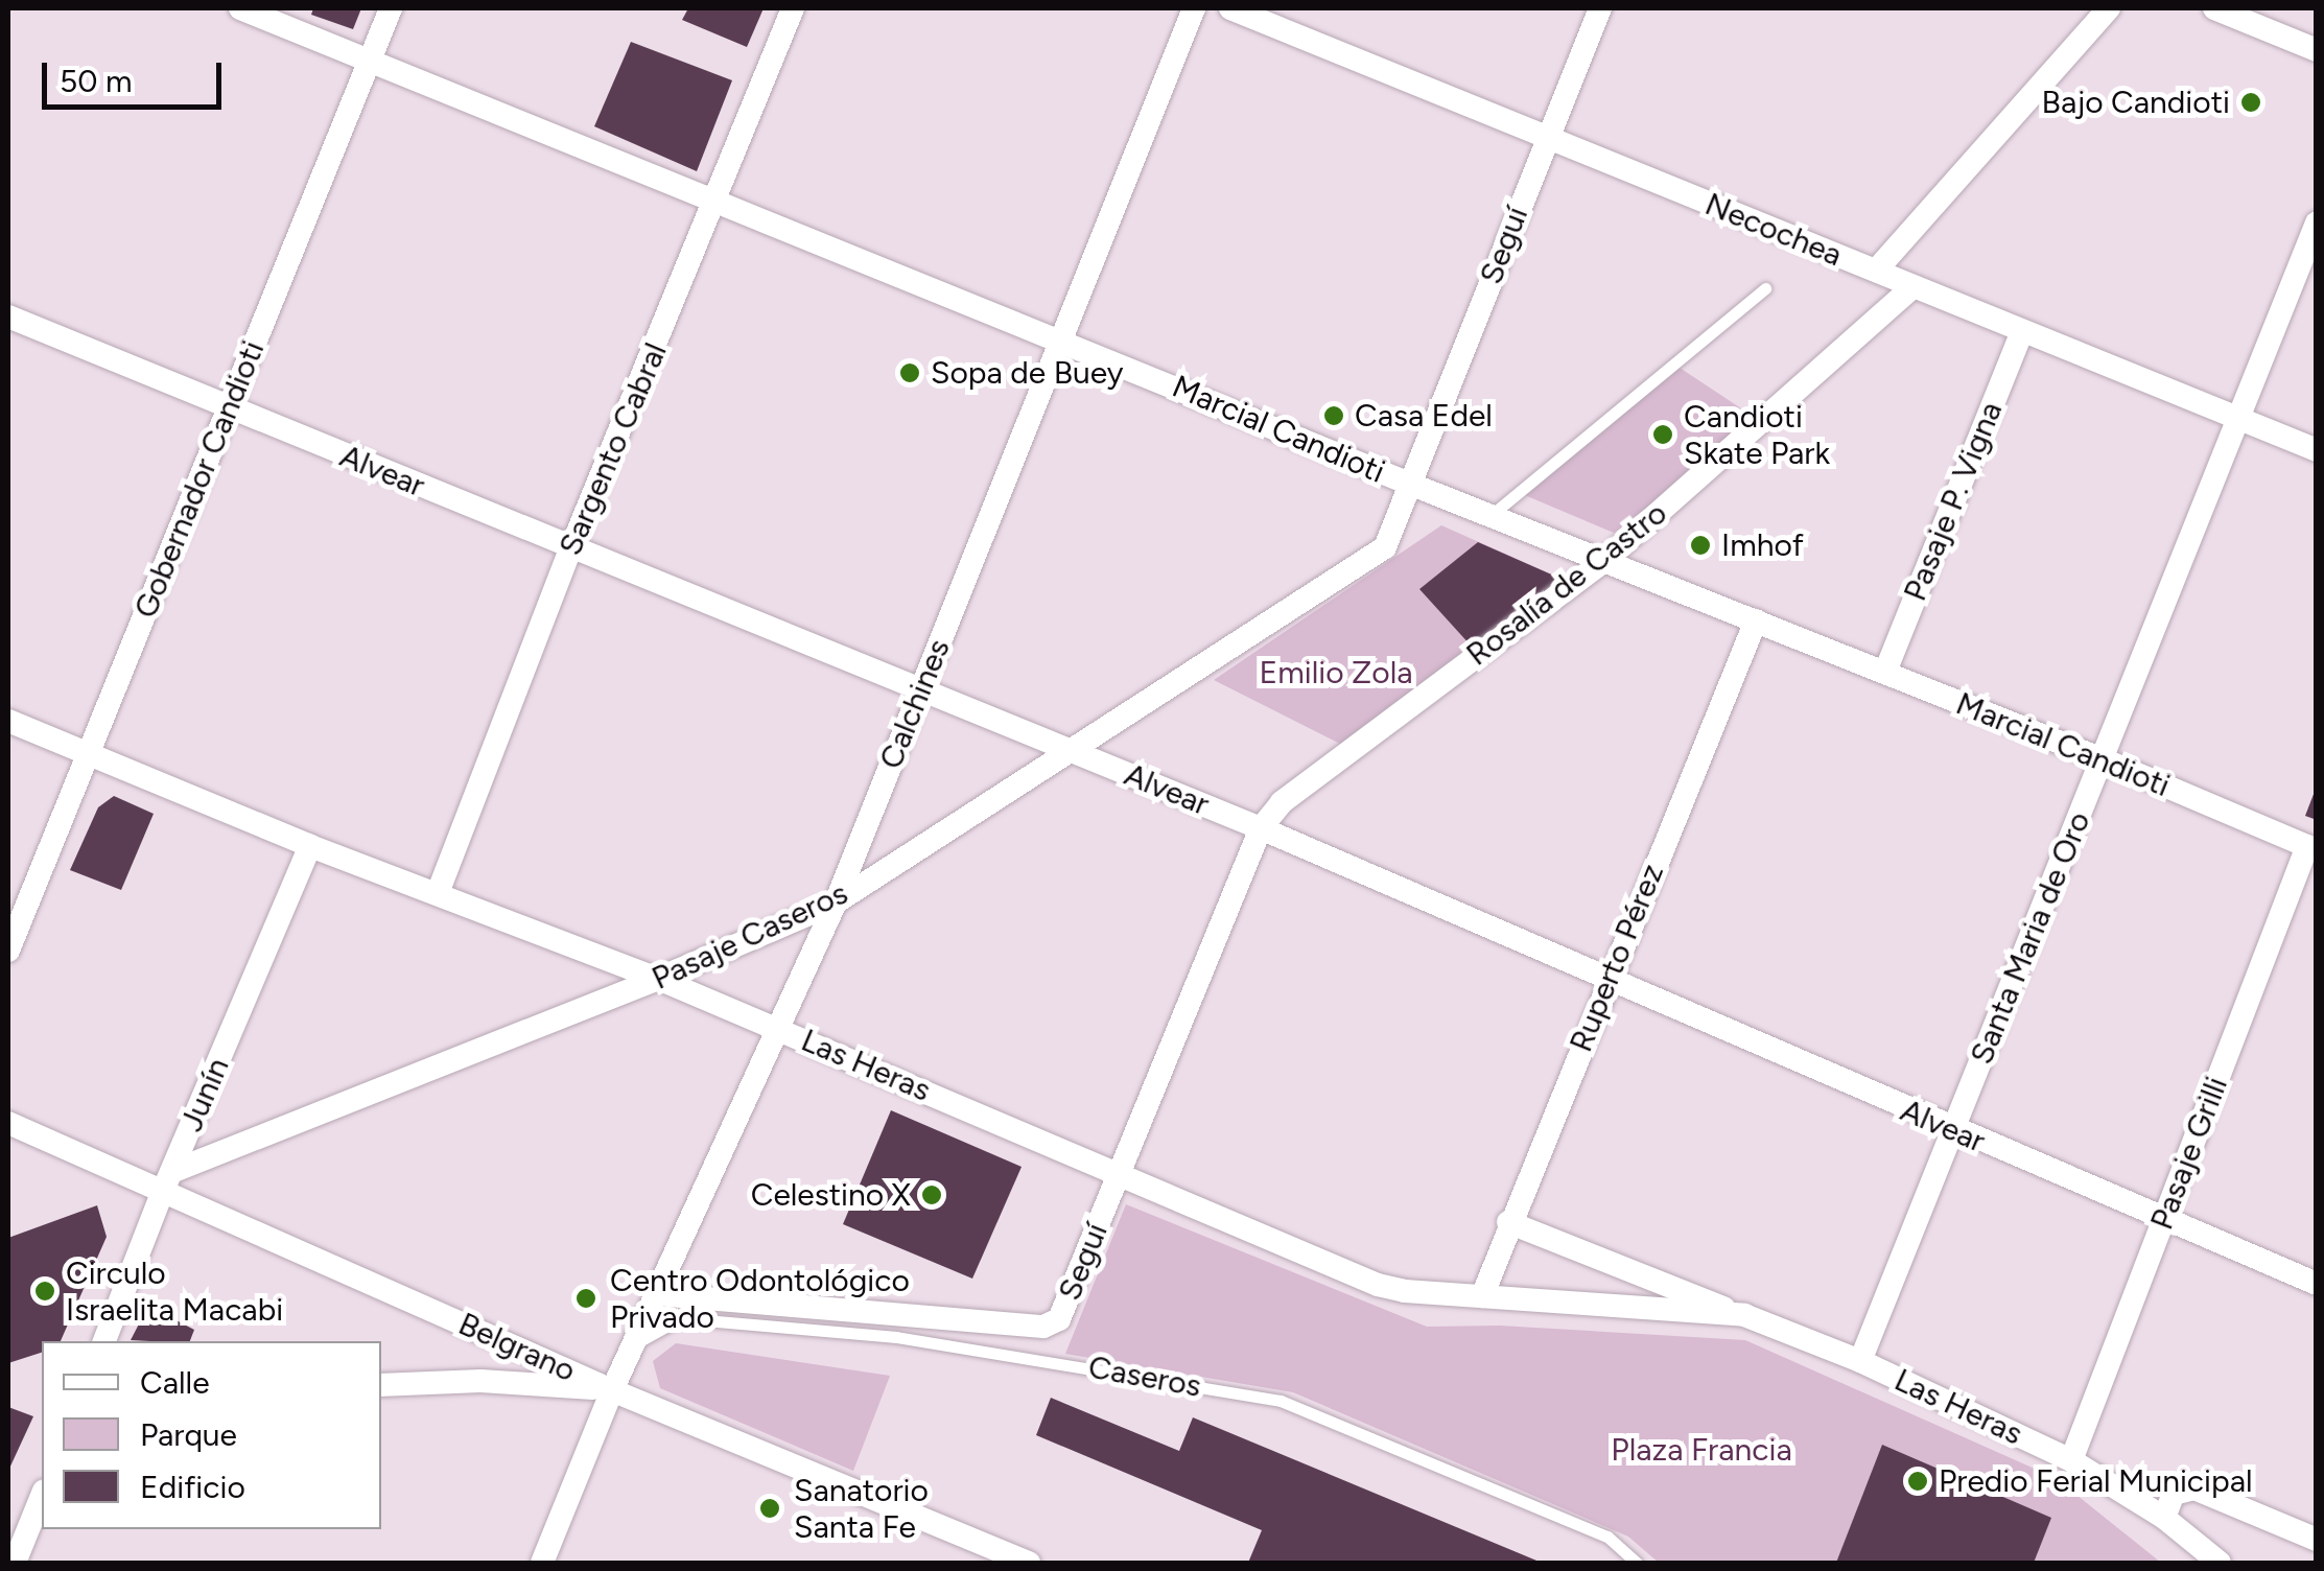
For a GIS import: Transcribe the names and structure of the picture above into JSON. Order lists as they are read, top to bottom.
{
  "streets": {
    "street": [
      "Necochea",
      "Seguí",
      "Marcial Candioti",
      "Sargento Cabral",
      "Alvear",
      "Gobernador Candioti",
      "Pasaje P. Vigna",
      "Rosalía de Castro",
      "Calchines",
      "Pasaje Caseros",
      "Santa Maria de Oro",
      "Ruperto Pérez",
      "Las Heras",
      "Junín",
      "Pasaje Grilli",
      "Belgrano"
    ],
    "lane": ["Caseros"]
  },
  "crossings": [
    ["Necochea", "Seguí"],
    ["Necochea", "Pasaje P. Vigna"],
    ["Necochea", "Rosalía de Castro"],
    ["Necochea", "Santa Maria de Oro"],
    ["Seguí", "Marcial Candioti"],
    ["Seguí", "Alvear"],
    ["Seguí", "Rosalía de Castro"],
    ["Seguí", "Calchines"],
    ["Seguí", "Pasaje Caseros"],
    ["Seguí", "Las Heras"],
    ["Marcial Candioti", "Sargento Cabral"],
    ["Marcial Candioti", "Gobernador Candioti"],
    ["Marcial Candioti", "Pasaje P. Vigna"],
    ["Marcial Candioti", "Rosalía de Castro"],
    ["Marcial Candioti", "Calchines"],
    ["Marcial Candioti", "Pasaje Caseros"],
    ["Marcial Candioti", "Santa Maria de Oro"],
    ["Marcial Candioti", "Ruperto Pérez"],
    ["Marcial Candioti", "Pasaje Grilli"],
    ["Sargento Cabral", "Alvear"],
    ["Sargento Cabral", "Las Heras"],
    ["Alvear", "Gobernador Candioti"],
    ["Alvear", "Rosalía de Castro"],
    ["Alvear", "Calchines"],
    ["Alvear", "Pasaje Caseros"],
    ["Alvear", "Santa Maria de Oro"],
    ["Alvear", "Ruperto Pérez"],
    ["Alvear", "Pasaje Grilli"],
    ["Gobernador Candioti", "Las Heras"],
    ["Calchines", "Pasaje Caseros"],
    ["Calchines", "Las Heras"],
    ["Calchines", "Belgrano"],
    ["Calchines", "Caseros"],
    ["Pasaje Caseros", "Las Heras"],
    ["Pasaje Caseros", "Junín"],
    ["Pasaje Caseros", "Belgrano"],
    ["Santa Maria de Oro", "Las Heras"],
    ["Ruperto Pérez", "Las Heras"],
    ["Las Heras", "Junín"],
    ["Las Heras", "Pasaje Grilli"],
    ["Junín", "Belgrano"]
  ],
  "parks": ["Emilio Zola", "Plaza Francia"],
  "places": [
    "Bajo Candioti",
    "Sopa de Buey",
    "Casa Edel",
    "Candioti Skate Park",
    "Imhof",
    "Celestino X",
    "Circulo Israelita Macabi",
    "Centro Odontológico Privado",
    "Predio Ferial Municipal",
    "Sanatorio Santa Fe"
  ],
  "legend": ["Calle", "Parque", "Edificio"],
  "scale_bar": "50 m"
}
